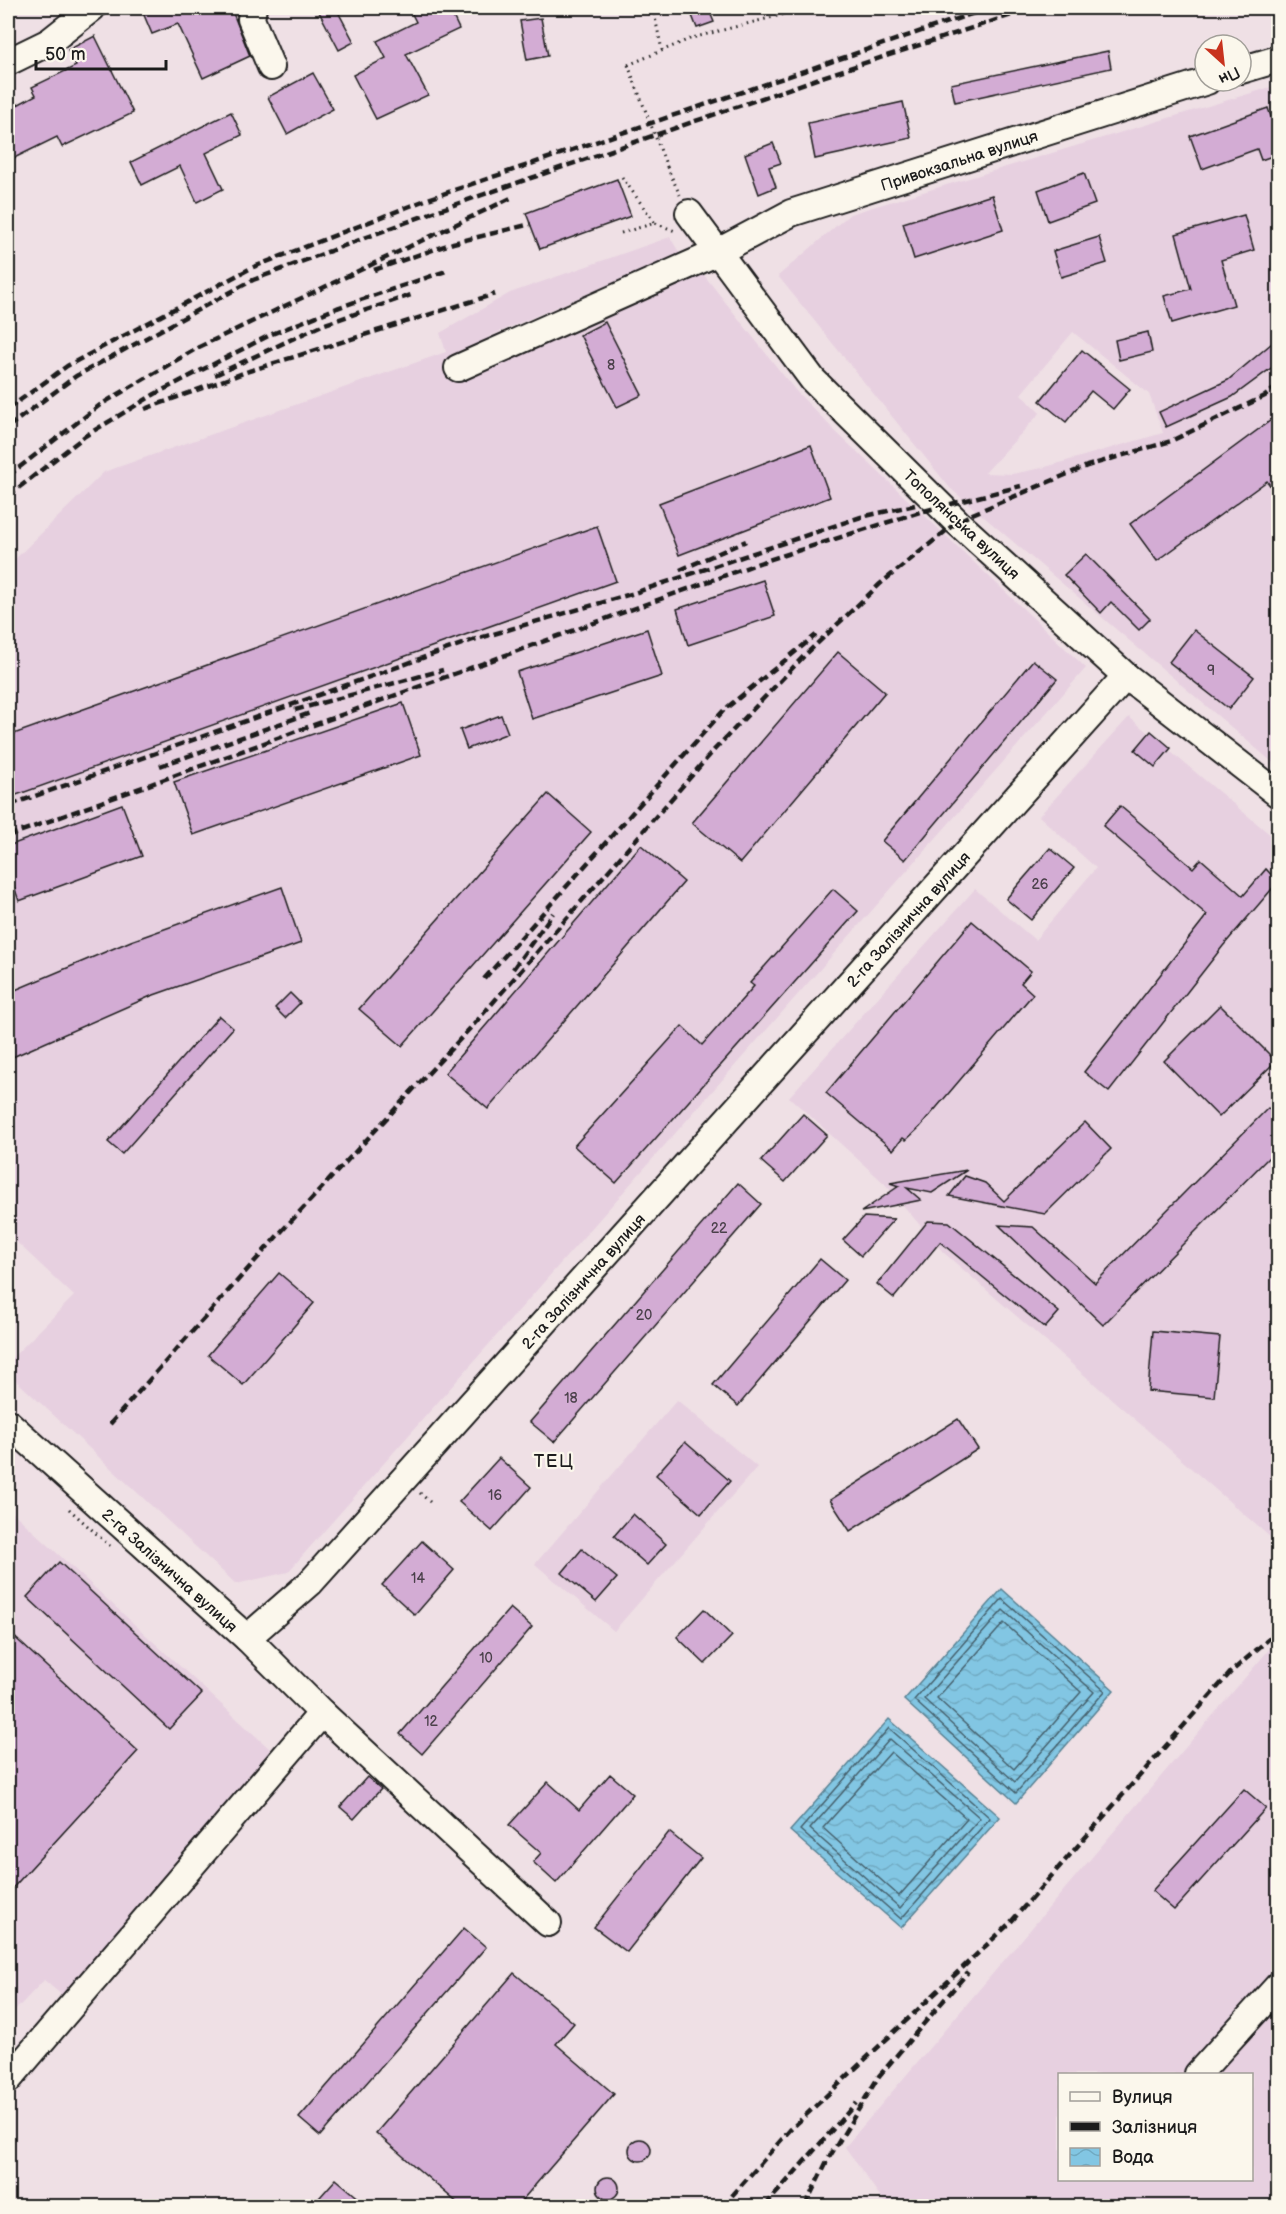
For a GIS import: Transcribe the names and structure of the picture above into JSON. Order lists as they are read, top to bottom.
{
  "streets": {
    "street": ["Привокзальна вулиця", "Тополянська вулиця", "2-га Залізнична вулиця"]
  },
  "crossings": [
    ["Привокзальна вулиця", "Тополянська вулиця"],
    ["Тополянська вулиця", "2-га Залізнична вулиця"]
  ],
  "districts": ["ТЕЦ"],
  "house_numbers": [
    "8",
    "9",
    "26",
    "22",
    "20",
    "18",
    "16",
    "14",
    "10",
    "12"
  ],
  "legend": ["Вулиця", "Залізниця", "Вода"],
  "scale_bar": "50 m",
  "north": "bottom right"
}
